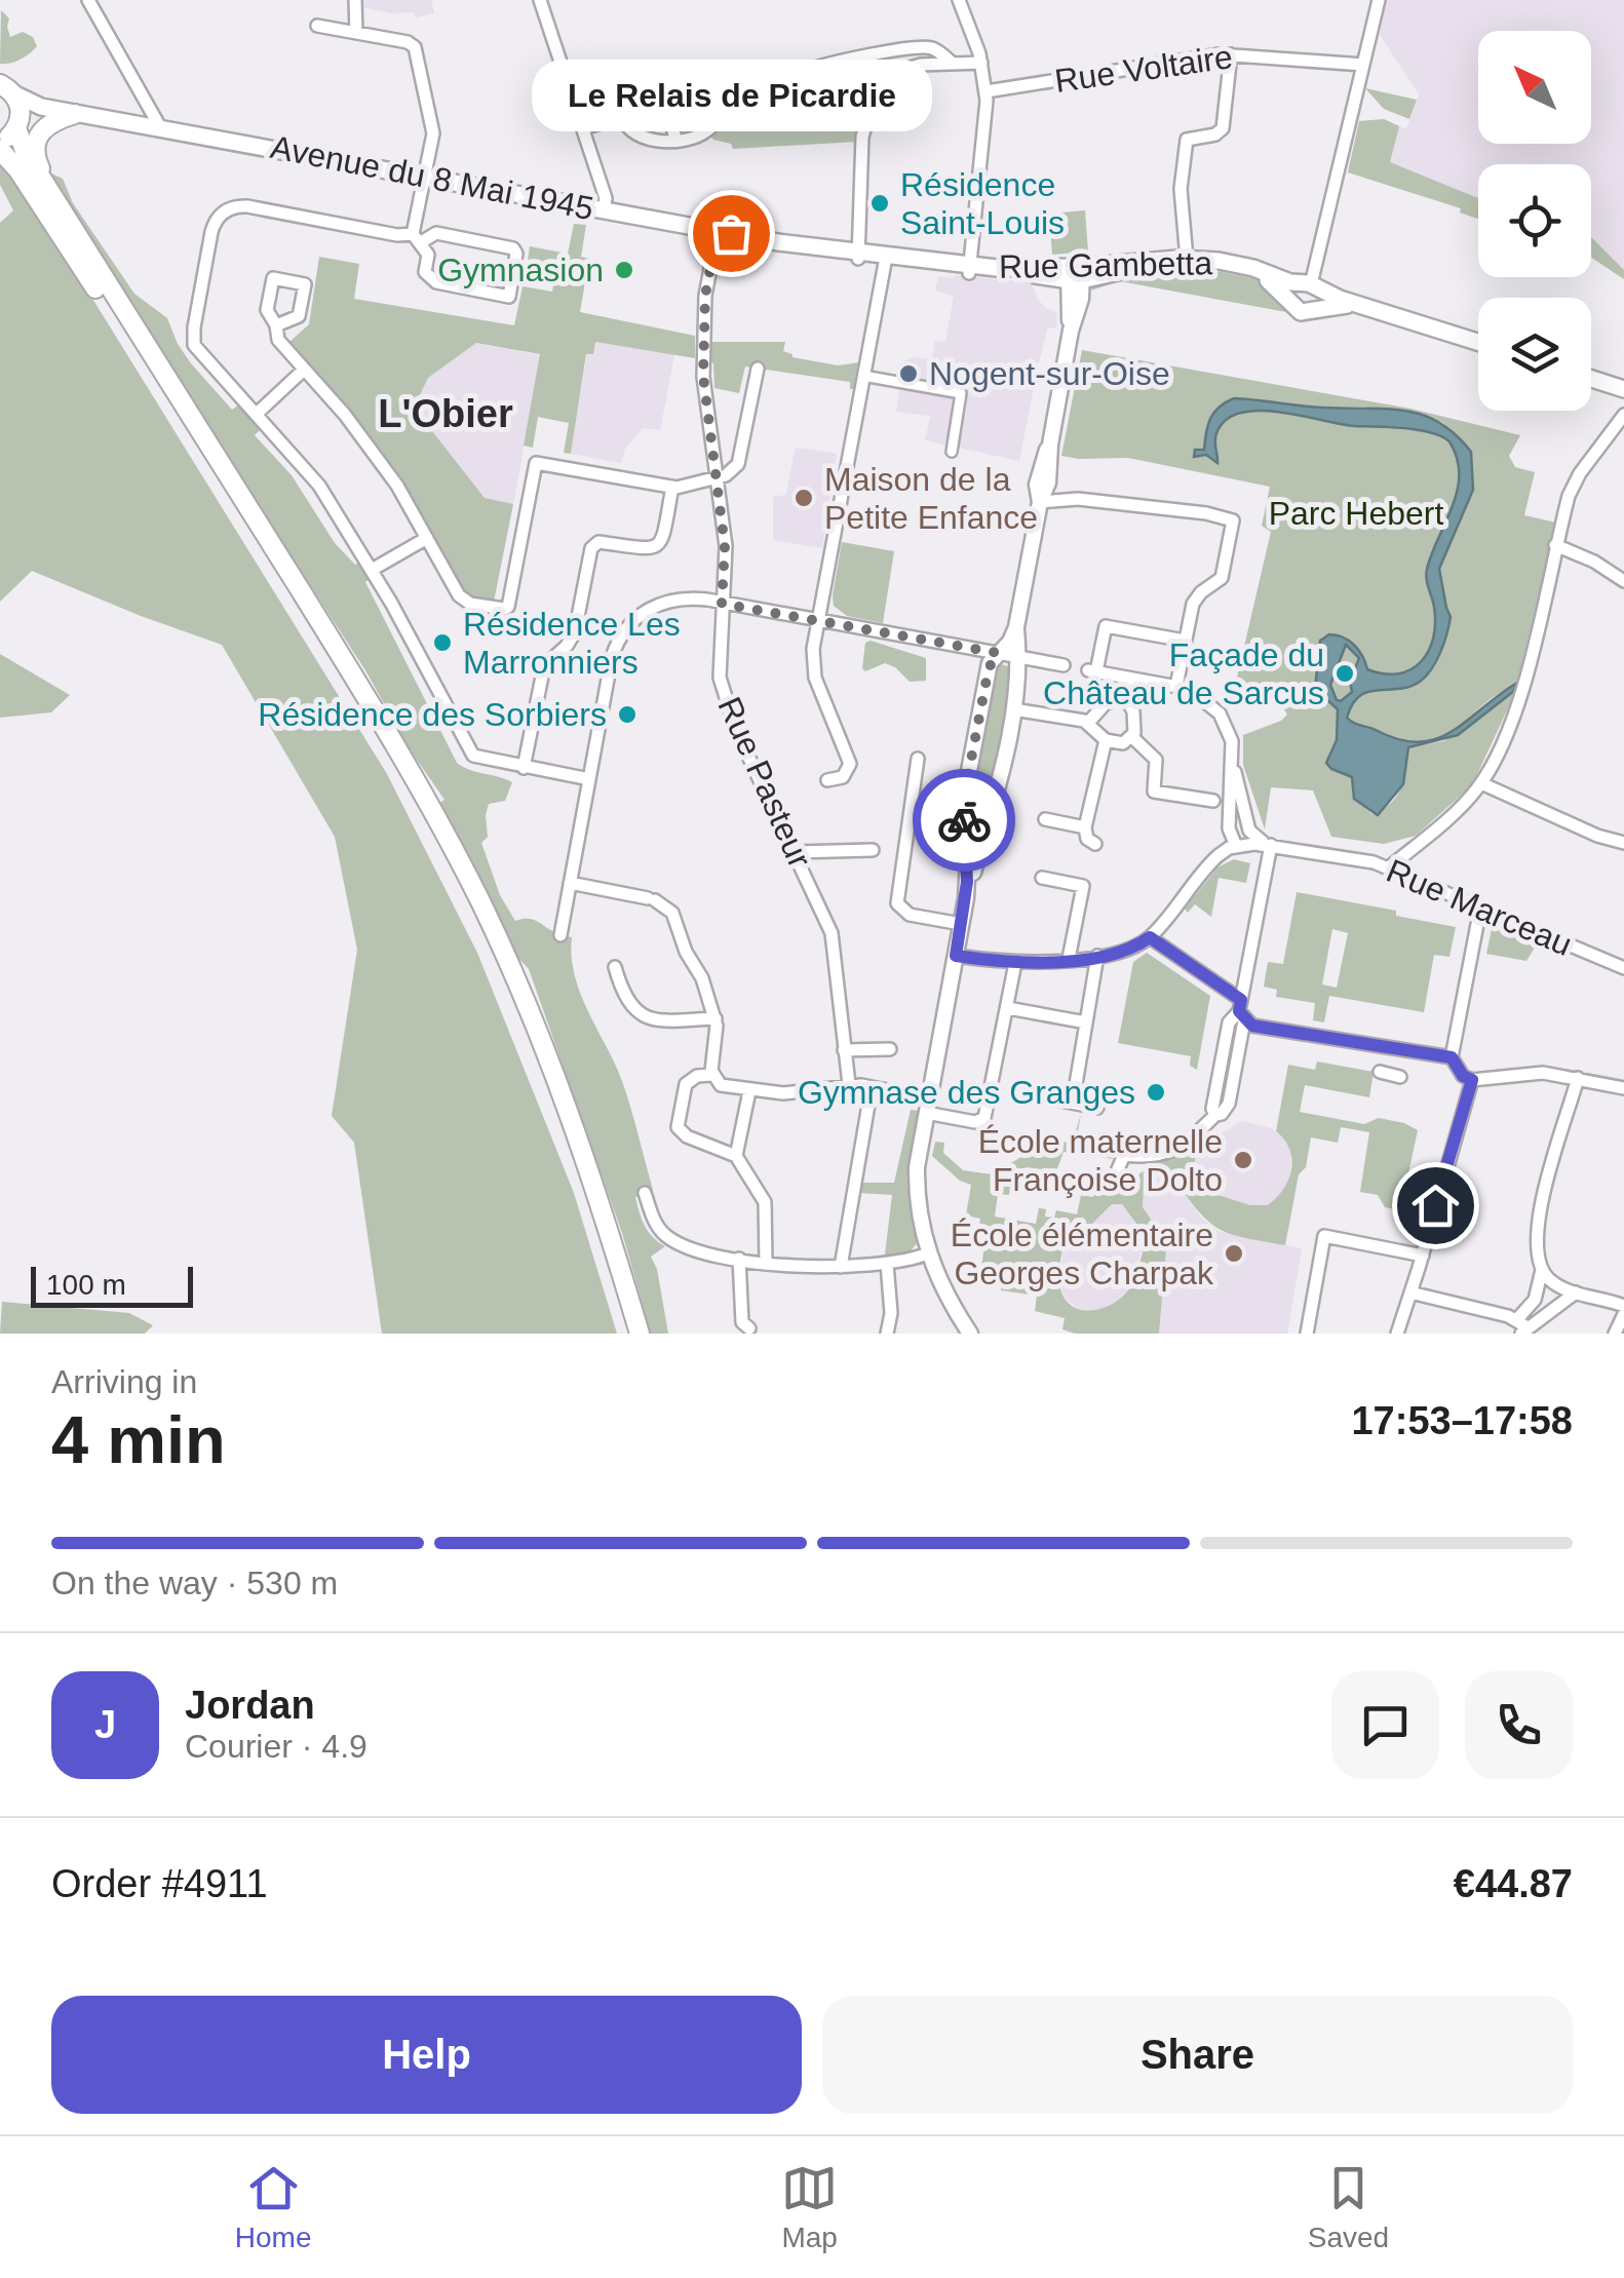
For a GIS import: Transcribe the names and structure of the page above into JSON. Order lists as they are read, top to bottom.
{
  "streets": {
    "main road": ["Avenue du 8 Mai 1945", "Rue Gambetta"],
    "street": ["Rue Voltaire", "Rue Pasteur", "Rue Marceau"]
  },
  "crossings": [
    ["Avenue du 8 Mai 1945", "Rue Gambetta"],
    ["Avenue du 8 Mai 1945", "Rue Pasteur"]
  ],
  "districts": ["L'Obier"],
  "parks": ["Parc Hebert"],
  "places": [
    "Résidence Saint-Louis",
    "Le Relais de Picardie",
    "Gymnasion",
    "Nogent-sur-Oise",
    "Maison de la Petite Enfance",
    "Résidence Les Marronniers",
    "Façade du Château de Sarcus",
    "Résidence des Sorbiers",
    "Gymnase des Granges",
    "École maternelle Françoise Dolto",
    "École élémentaire Georges Charpak"
  ],
  "scale_bar": "100 m",
  "north": "top left",
  "page": {
    "bubble": "Le Relais de Picardie",
    "scale": "100 m",
    "heading": ["4 min", "Arriving in", "17:53–17:58"],
    "panel": [
      "Jordan",
      "Courier · 4.9",
      "Order #4911",
      "€44.87"
    ],
    "bar": "On the way · 530 m",
    "round": "J",
    "buttons": ["Help", "Share"],
    "tabs": ["Home", "Map", "Saved"]
  }
}
